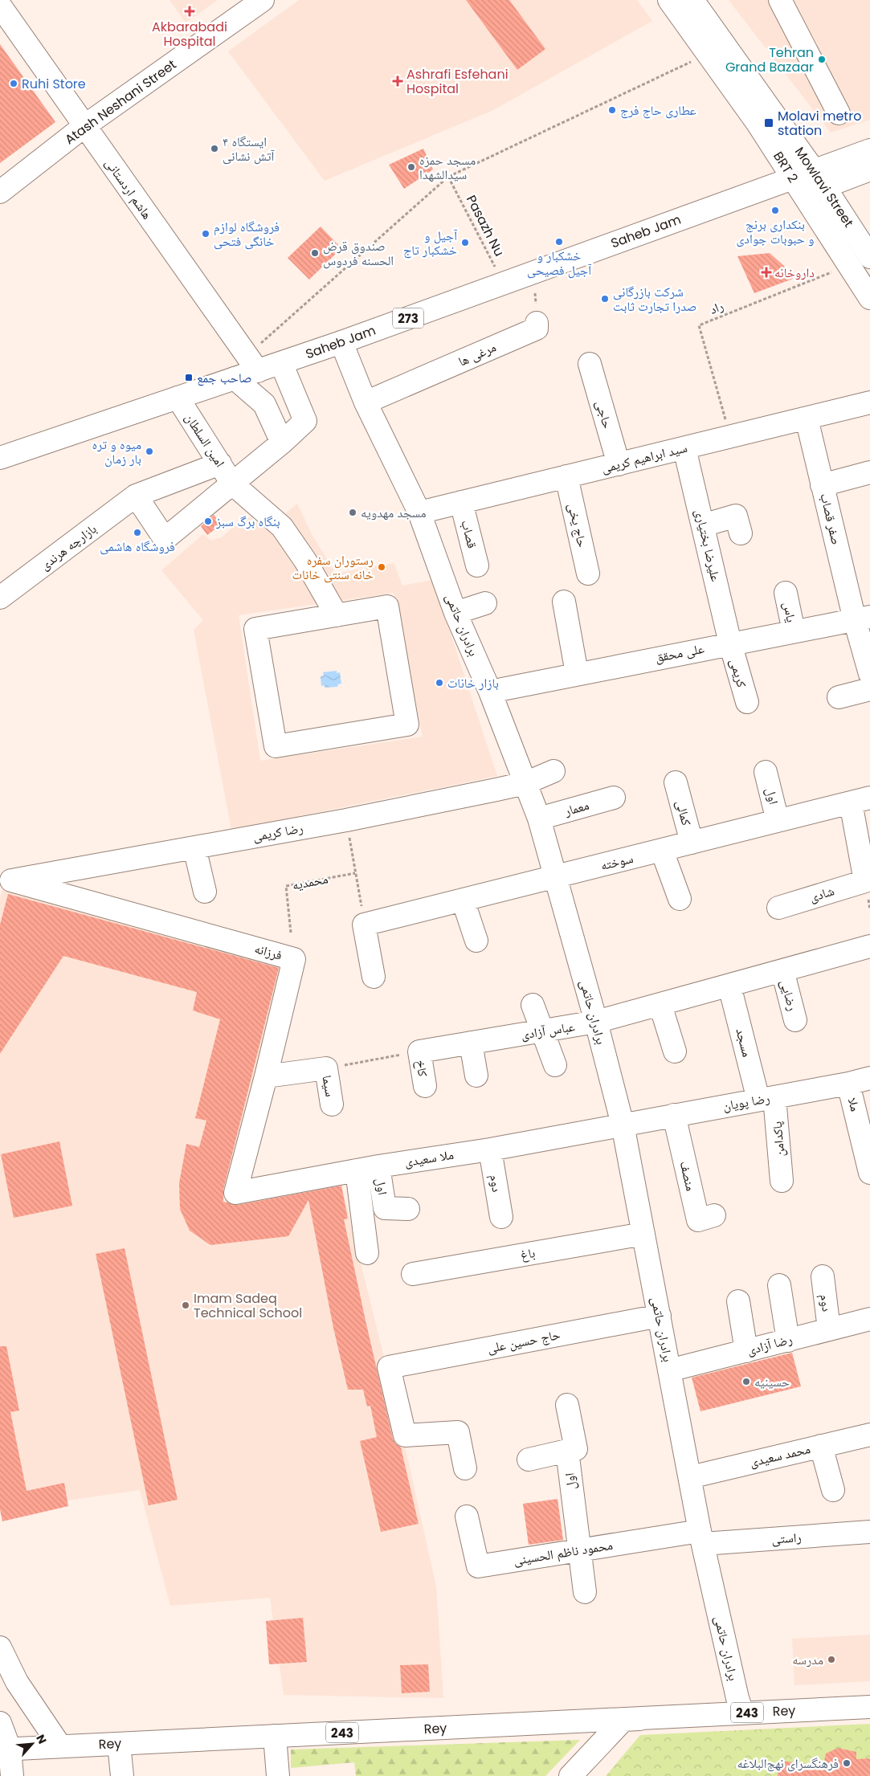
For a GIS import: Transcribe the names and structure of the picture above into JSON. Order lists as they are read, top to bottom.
{
  "streets": {
    "street": [
      "Atash Neshani Street",
      "BRT 2",
      "Mowlavi Street",
      "هاشم اردستانی",
      "Saheb Jam",
      "273",
      "مرغی ها",
      "حاجی",
      "امین السلطان",
      "سید ابراهیم کریمی",
      "صفر قصاب",
      "حاج یخی",
      "قصاب",
      "علیرضا بختیاری",
      "بازارچه هرندی",
      "یاس",
      "برادران حاتمی",
      "علی محقق",
      "کریمی",
      "اول",
      "معمار",
      "کمالی",
      "رضا کریمی",
      "سوخته",
      "شادی",
      "فرزانه",
      "رضایی",
      "عباس آزادی",
      "مسجد",
      "کاخ",
      "سیما",
      "رضا پویان",
      "ملا",
      "پاکدامن",
      "ملا سعیدی",
      "منصف",
      "دوم",
      "باغ",
      "حاج حسین علی",
      "رضا آزادی",
      "محمد سعیدی",
      "راستی",
      "محمود ناظم الحسینی",
      "Rey",
      "243"
    ],
    "path": ["Pasazh Nu", "راد", "محمدیه"]
  },
  "crossings": [
    ["Atash Neshani Street", "هاشم اردستانی"],
    ["BRT 2", "Saheb Jam"],
    ["BRT 2", "راد"],
    ["Mowlavi Street", "Saheb Jam"],
    ["هاشم اردستانی", "Saheb Jam"],
    ["Pasazh Nu", "Saheb Jam"],
    ["Saheb Jam", "امین السلطان"],
    ["Saheb Jam", "برادران حاتمی"],
    ["راد", "سید ابراهیم کریمی"],
    ["مرغی ها", "برادران حاتمی"],
    ["حاجی", "سید ابراهیم کریمی"],
    ["امین السلطان", "بازارچه هرندی"],
    ["سید ابراهیم کریمی", "صفر قصاب"],
    ["سید ابراهیم کریمی", "حاج یخی"],
    ["سید ابراهیم کریمی", "قصاب"],
    ["سید ابراهیم کریمی", "علیرضا بختیاری"],
    ["سید ابراهیم کریمی", "برادران حاتمی"],
    ["صفر قصاب", "علی محقق"],
    ["علیرضا بختیاری", "علی محقق"],
    ["علیرضا بختیاری", "کریمی"],
    ["یاس", "علی محقق"],
    ["برادران حاتمی", "علی محقق"],
    ["برادران حاتمی", "معمار"],
    ["برادران حاتمی", "رضا کریمی"],
    ["برادران حاتمی", "سوخته"],
    ["برادران حاتمی", "عباس آزادی"],
    ["برادران حاتمی", "رضا پویان"],
    ["برادران حاتمی", "ملا سعیدی"],
    ["برادران حاتمی", "باغ"],
    ["برادران حاتمی", "حاج حسین علی"],
    ["برادران حاتمی", "رضا آزادی"],
    ["برادران حاتمی", "محمد سعیدی"],
    ["برادران حاتمی", "راستی"],
    ["برادران حاتمی", "محمود ناظم الحسینی"],
    ["برادران حاتمی", "Rey"],
    ["علی محقق", "کریمی"],
    ["اول", "سوخته"],
    ["اول", "ملا سعیدی"],
    ["اول", "محمود ناظم الحسینی"],
    ["کمالی", "سوخته"],
    ["رضا کریمی", "فرزانه"],
    ["فرزانه", "ملا سعیدی"],
    ["رضایی", "عباس آزادی"],
    ["عباس آزادی", "مسجد"],
    ["عباس آزادی", "کاخ"],
    ["مسجد", "رضا پویان"],
    ["مسجد", "پاکدامن"],
    ["رضا پویان", "ملا"],
    ["رضا پویان", "پاکدامن"],
    ["رضا پویان", "ملا سعیدی"],
    ["رضا پویان", "منصف"],
    ["ملا سعیدی", "دوم"],
    ["دوم", "رضا آزادی"],
    ["راستی", "محمود ناظم الحسینی"]
  ],
  "places": {
    "health": ["Akbarabadi Hospital", "Ashrafi Esfehani Hospital", "داروخانه"],
    "other": [
      "Tehran Grand Bazaar",
      "Ruhi Store",
      "عطاری حاج فرج",
      "ایستگاه ۴ آتش نشانی",
      "مسجد حمزه سیدالشهدا",
      "بنکداری برنج و حبوبات جوادی",
      "فروشگاه لوازم خانگی فتحی",
      "خشکبار و آجیل فصیحی",
      "آجیل و خشکبار تاج",
      "صندوق قرض الحسنه فردوس",
      "شرکت بازرگانی صدرا تجارت ثابت",
      "میوه و تره بار زمان",
      "مسجد مهدویه",
      "بنگاه برگ سبز",
      "فروشگاه هاشمی",
      "رستوران سفره خانه سنتی خانات",
      "بازار خانات",
      "Imam Sadeq Technical School",
      "حسینیه",
      "مدرسه",
      "فرهنگسرای نهج‌البلاغه"
    ],
    "transit": ["Molavi metro station", "صاحب جمع"]
  },
  "north": "top right"
}
